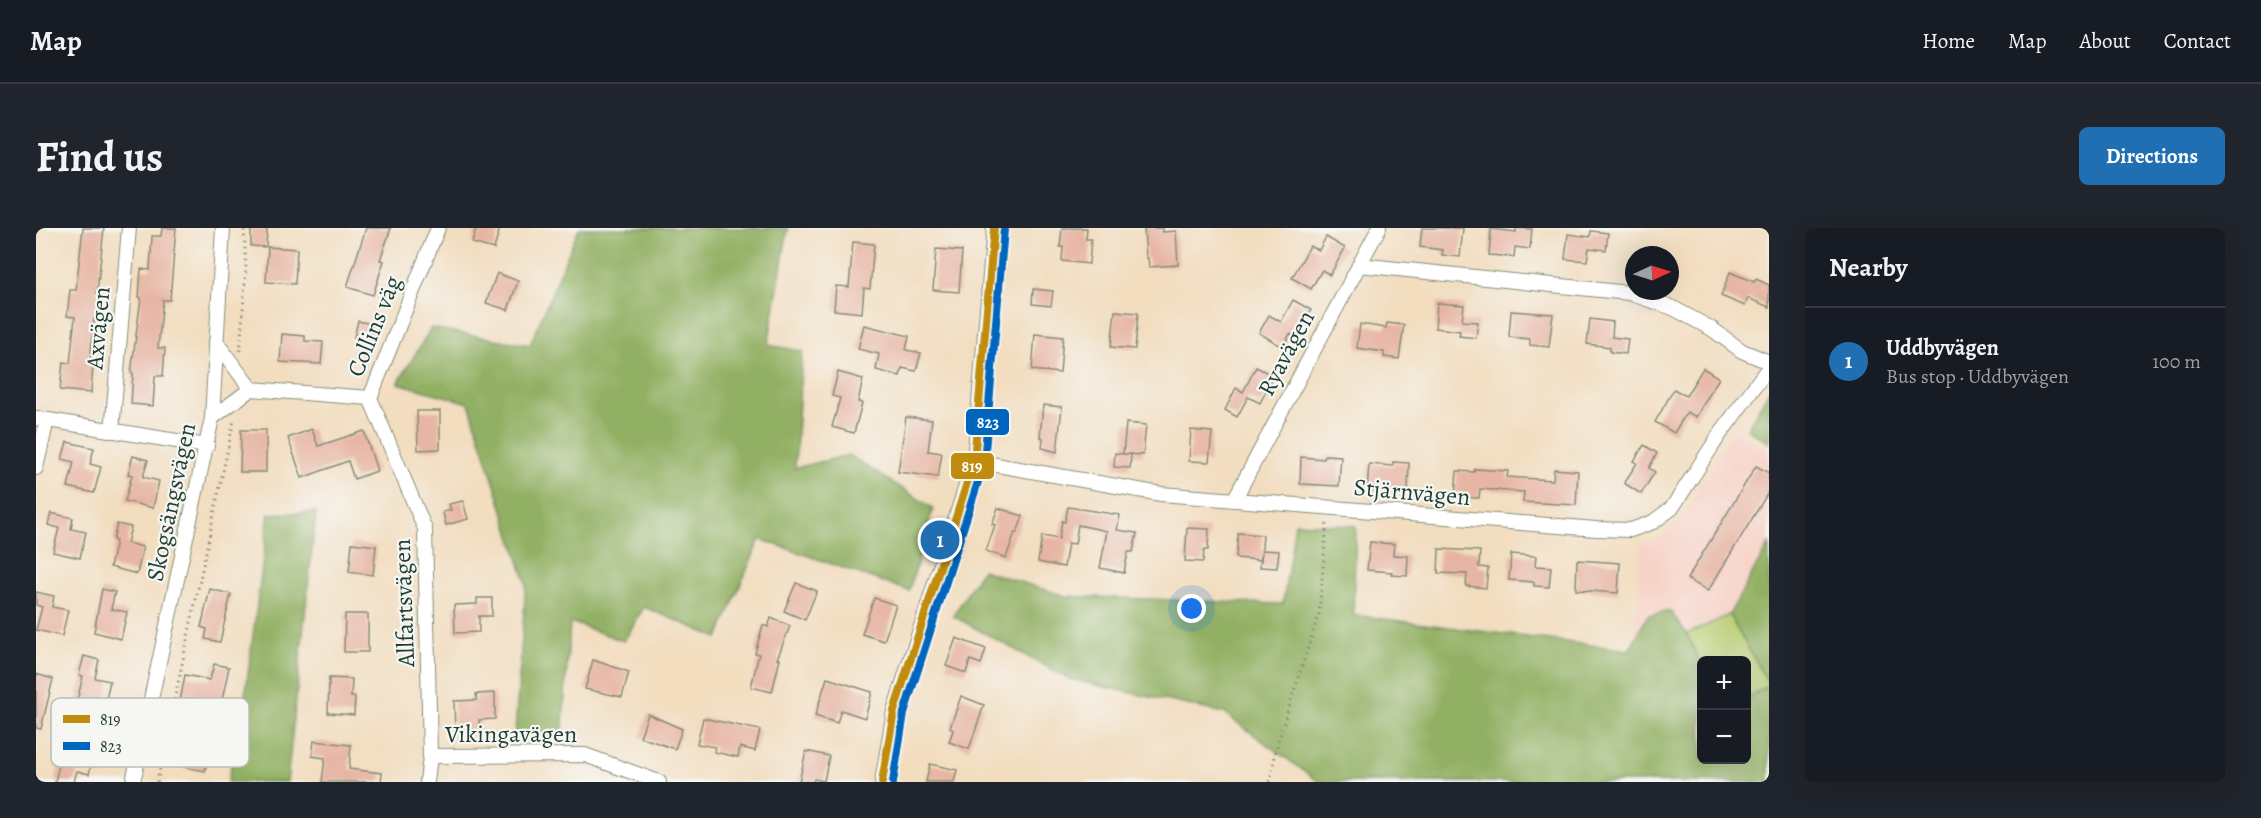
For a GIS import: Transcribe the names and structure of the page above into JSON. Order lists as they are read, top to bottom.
{
  "streets": {
    "street": [
      "Collins väg",
      "Axvägen",
      "Ryavägen",
      "Stjärnvägen",
      "Skogsängsvägen",
      "Allfartsvägen",
      "Vikingavägen"
    ]
  },
  "crossings": [
    ["Collins väg", "Allfartsvägen"],
    ["Ryavägen", "Stjärnvägen"],
    ["Allfartsvägen", "Vikingavägen"]
  ],
  "lines": ["transit line 819", "transit line 823"],
  "legend": ["819", "823"],
  "north": "right",
  "page": {
    "header": "Map",
    "nav": [
      "Home",
      "Map",
      "About",
      "Contact"
    ],
    "buttons": "Directions",
    "title": "Find us",
    "heading": "Nearby",
    "list": [
      {
        "mark": "1",
        "name": "Uddbyvägen",
        "note": "Bus stop · Uddbyvägen",
        "value": "100 m"
      }
    ],
    "pins": "1",
    "map_buttons": ["+", "−"]
  }
}
